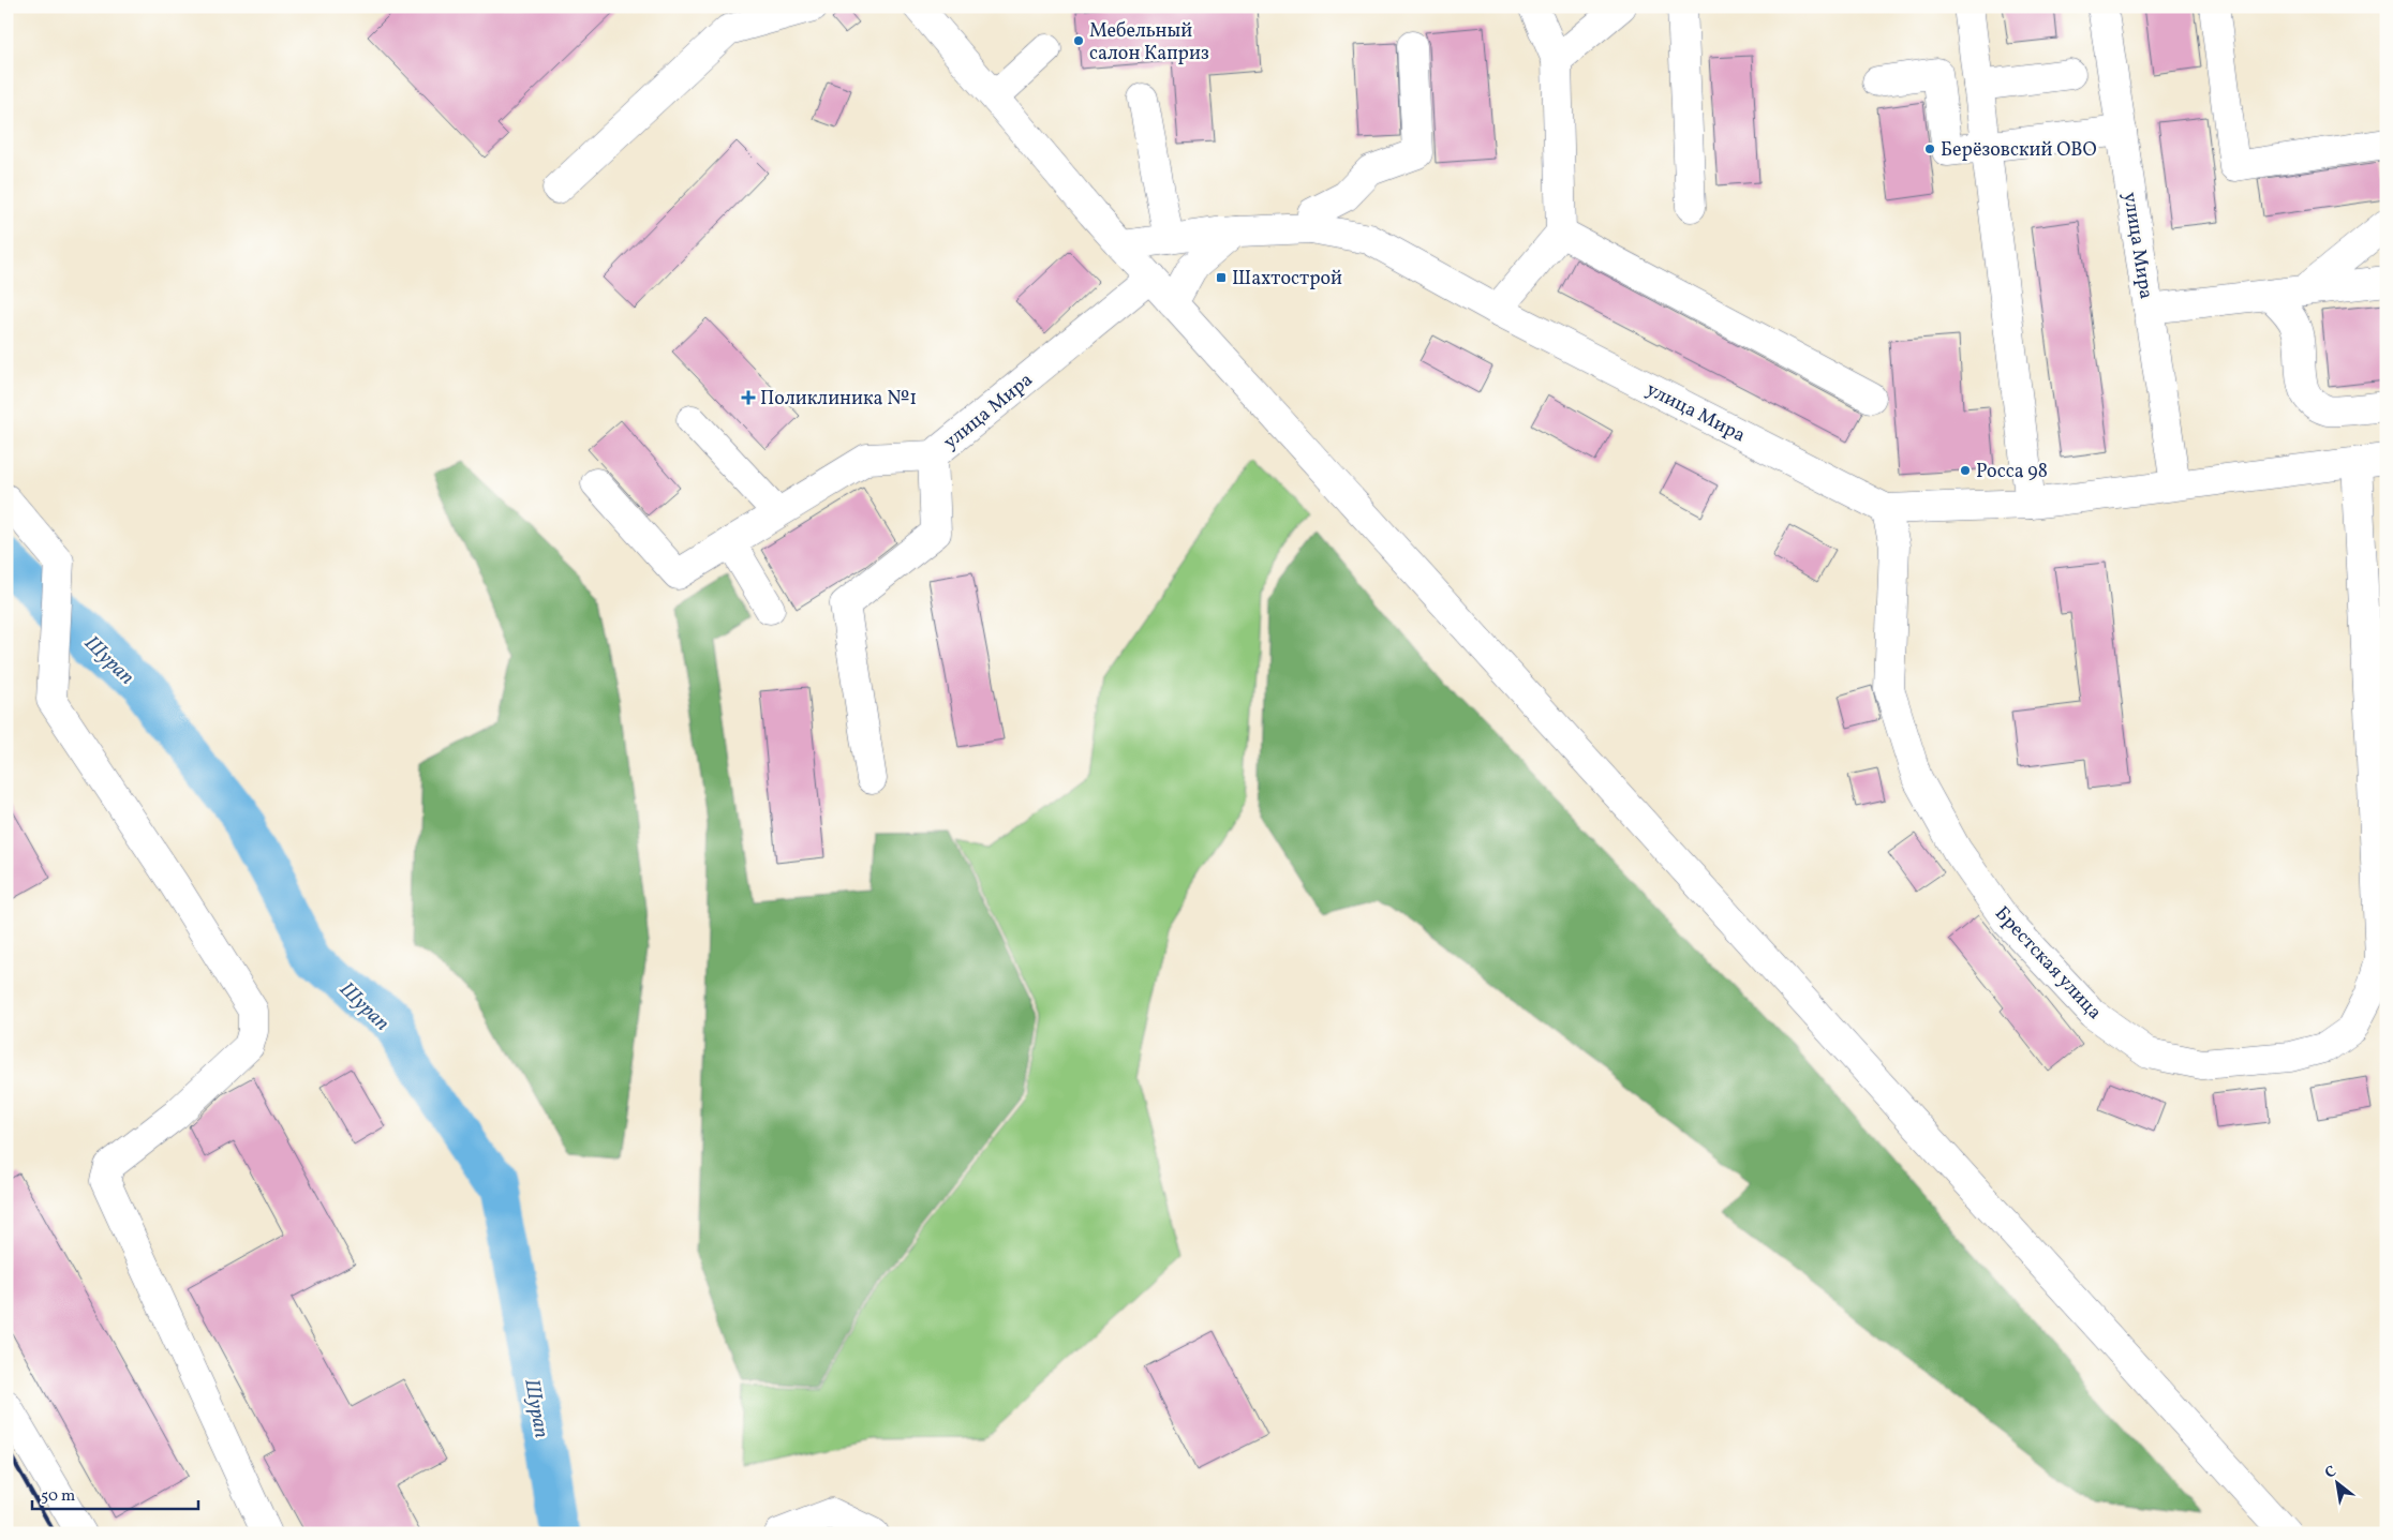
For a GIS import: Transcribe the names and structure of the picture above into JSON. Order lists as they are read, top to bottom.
{
  "streets": {
    "street": ["улица Мира", "Брестская улица"]
  },
  "crossings": [
    ["улица Мира", "Брестская улица"]
  ],
  "water": ["Шурап"],
  "places": {
    "other": ["Мебельный салон Каприз", "Берёзовский ОВО", "Росса 98"],
    "transit": ["Шахтострой"],
    "health": ["Поликлиника №1"]
  },
  "scale_bar": "50 m",
  "north": "top left"
}
